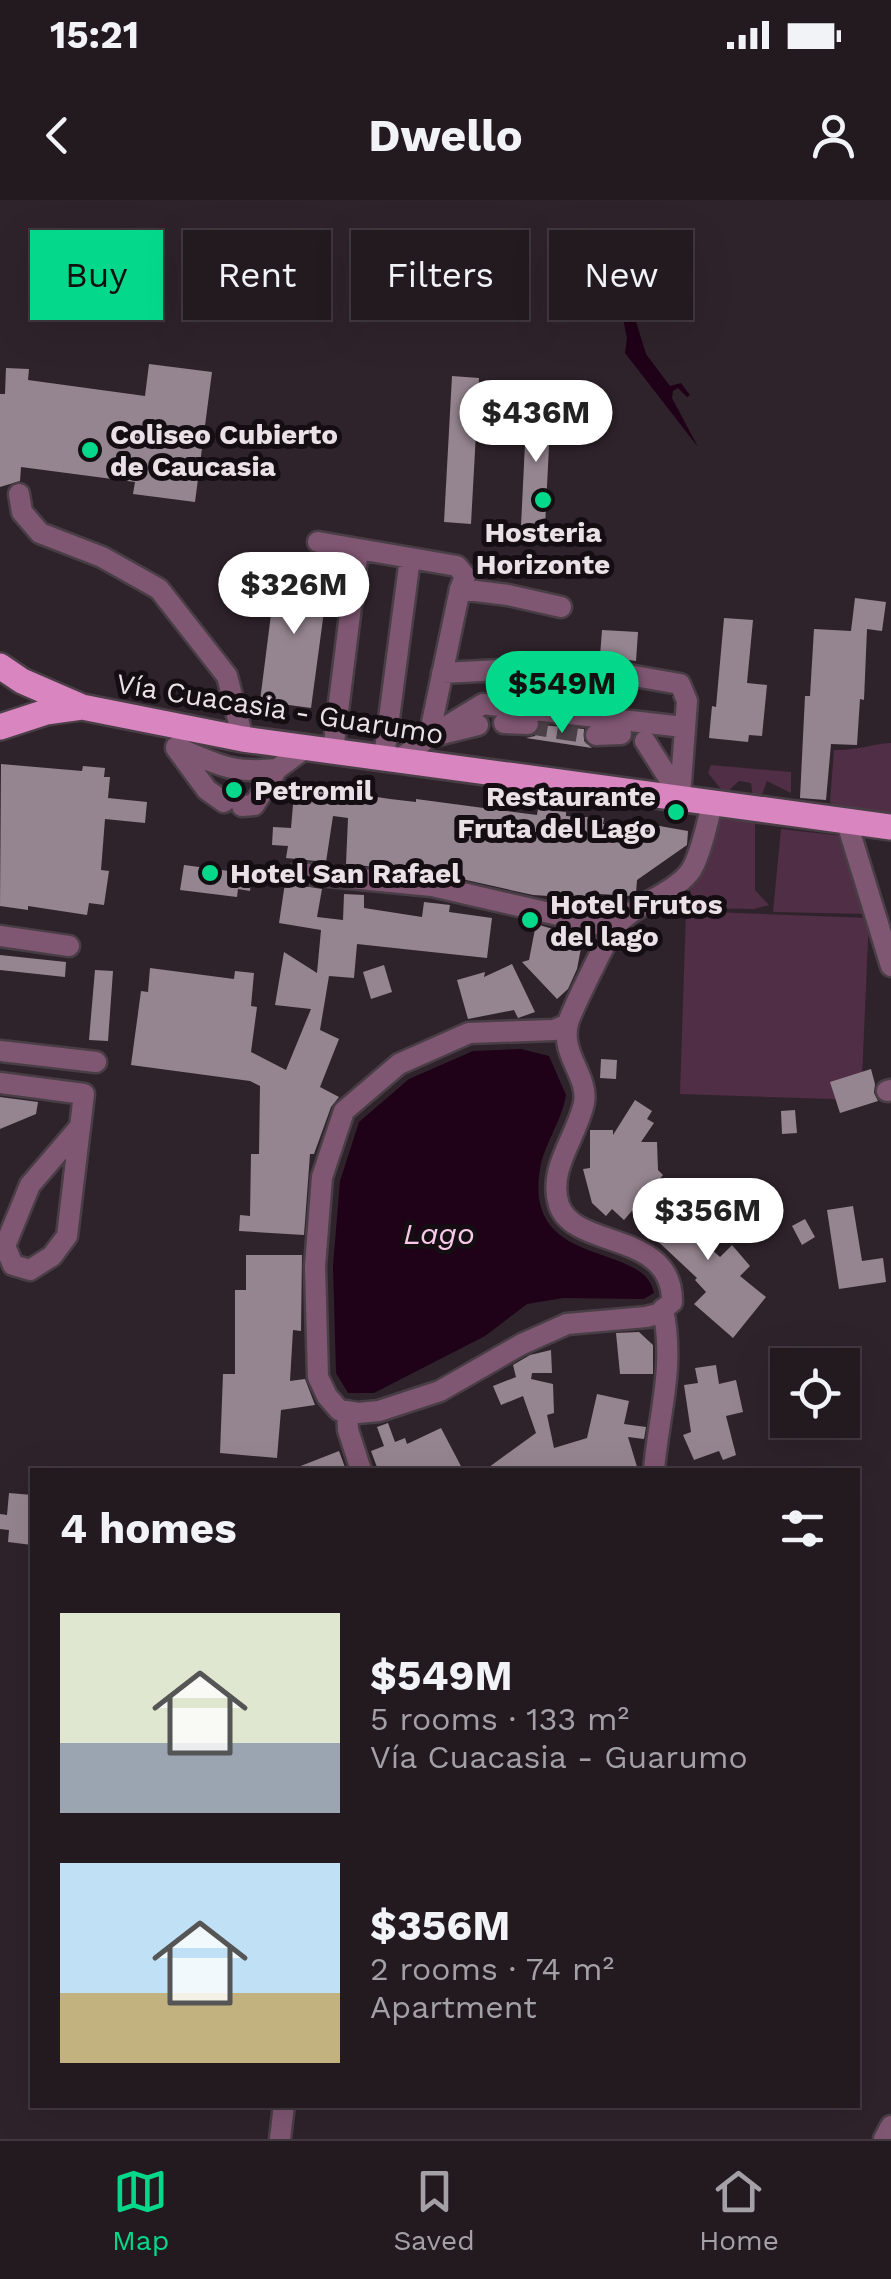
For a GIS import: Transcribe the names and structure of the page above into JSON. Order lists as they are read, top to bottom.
{
  "streets": {
    "main road": ["Vía Cuacasia - Guarumo"]
  },
  "water": ["Lago"],
  "places": [
    "Coliseo Cubierto de Caucasia",
    "Hosteria Horizonte",
    "Petromil",
    "Restaurante Fruta del Lago",
    "Hotel San Rafael",
    "Hotel Frutos del lago"
  ],
  "page": {
    "status": "15:21",
    "header": "Dwello",
    "chip": [
      "Buy",
      "Rent",
      "Filters",
      "New"
    ],
    "price": [
      "$436M",
      "$326M",
      "$549M",
      "$356M"
    ],
    "heading": "4 homes",
    "list": [
      {
        "name": "$549M",
        "note": "5 rooms · 133 m² · Vía Cuacasia - Guarumo"
      },
      {
        "name": "$356M",
        "note": "2 rooms · 74 m² · Apartment"
      }
    ],
    "tabs": ["Map", "Saved", "Home"]
  }
}
